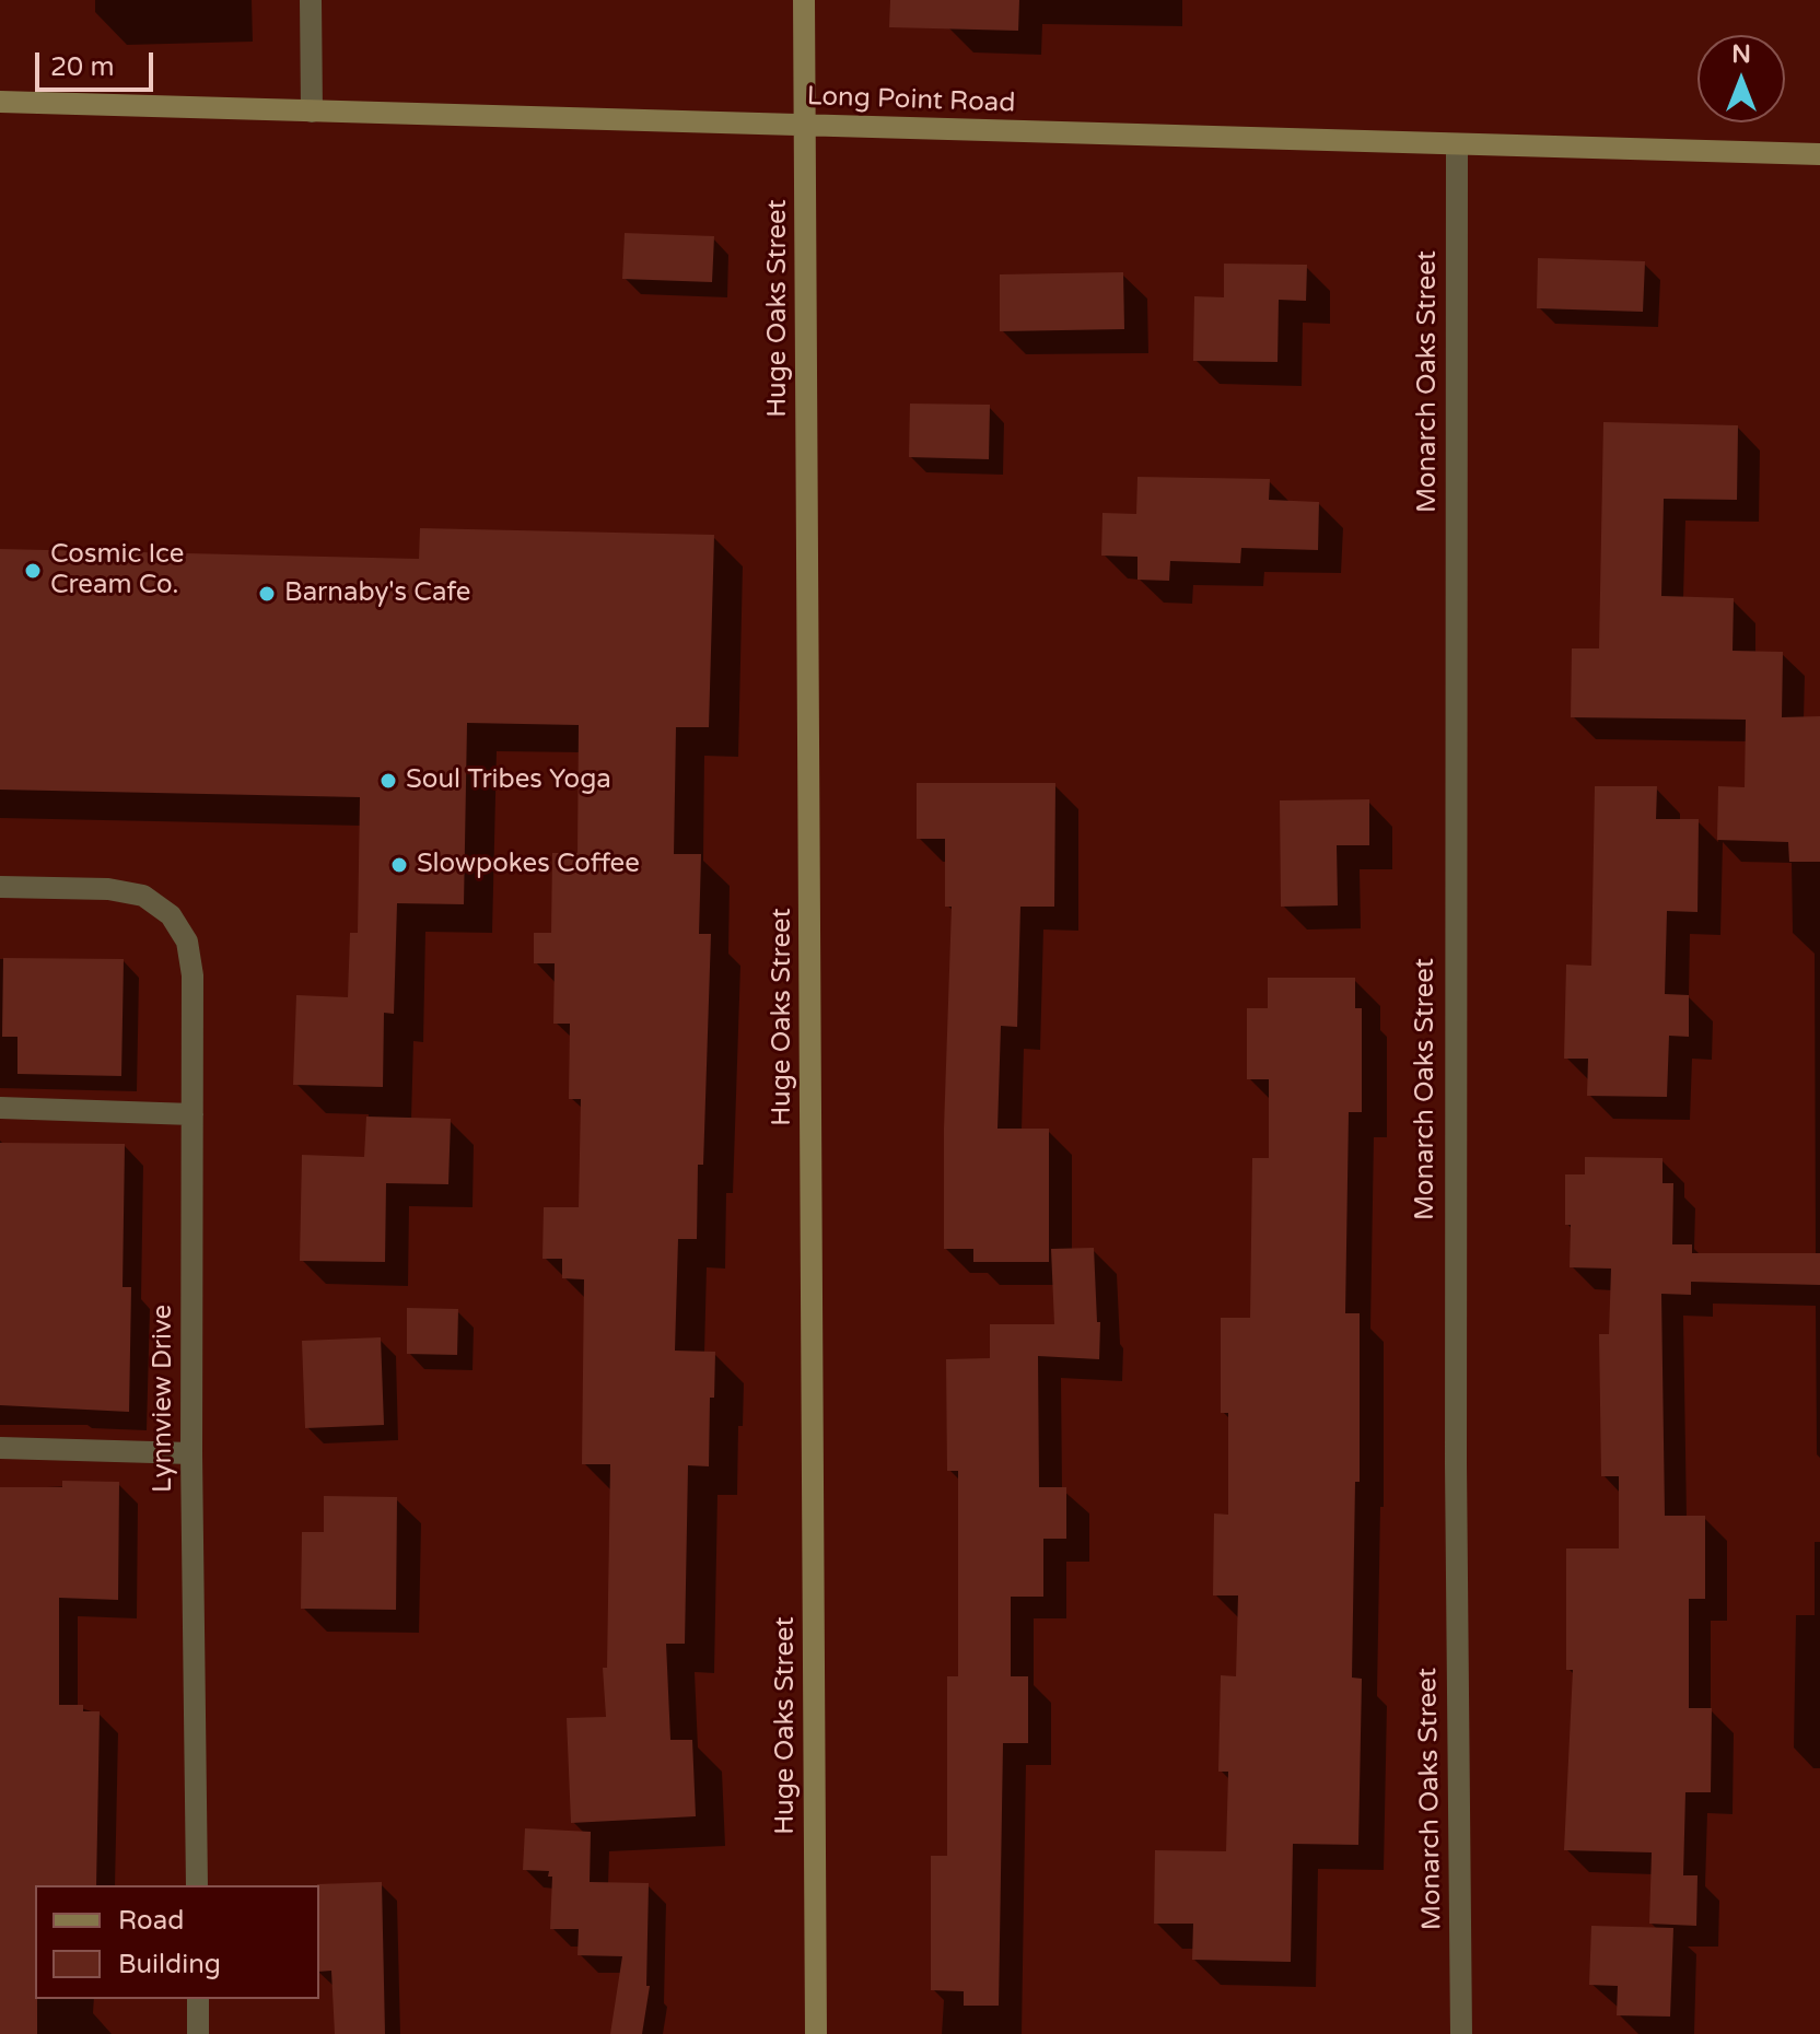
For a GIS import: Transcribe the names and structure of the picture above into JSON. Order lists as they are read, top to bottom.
{
  "streets": {
    "street": [
      "Long Point Road",
      "Huge Oaks Street",
      "Monarch Oaks Street",
      "Lynnview Drive"
    ]
  },
  "crossings": [
    ["Long Point Road", "Huge Oaks Street"],
    ["Long Point Road", "Monarch Oaks Street"]
  ],
  "places": [
    "Cosmic Ice Cream Co.",
    "Barnaby's Cafe",
    "Soul Tribes Yoga",
    "Slowpokes Coffee"
  ],
  "legend": ["Road", "Building"],
  "scale_bar": "20 m",
  "north": "top"
}
